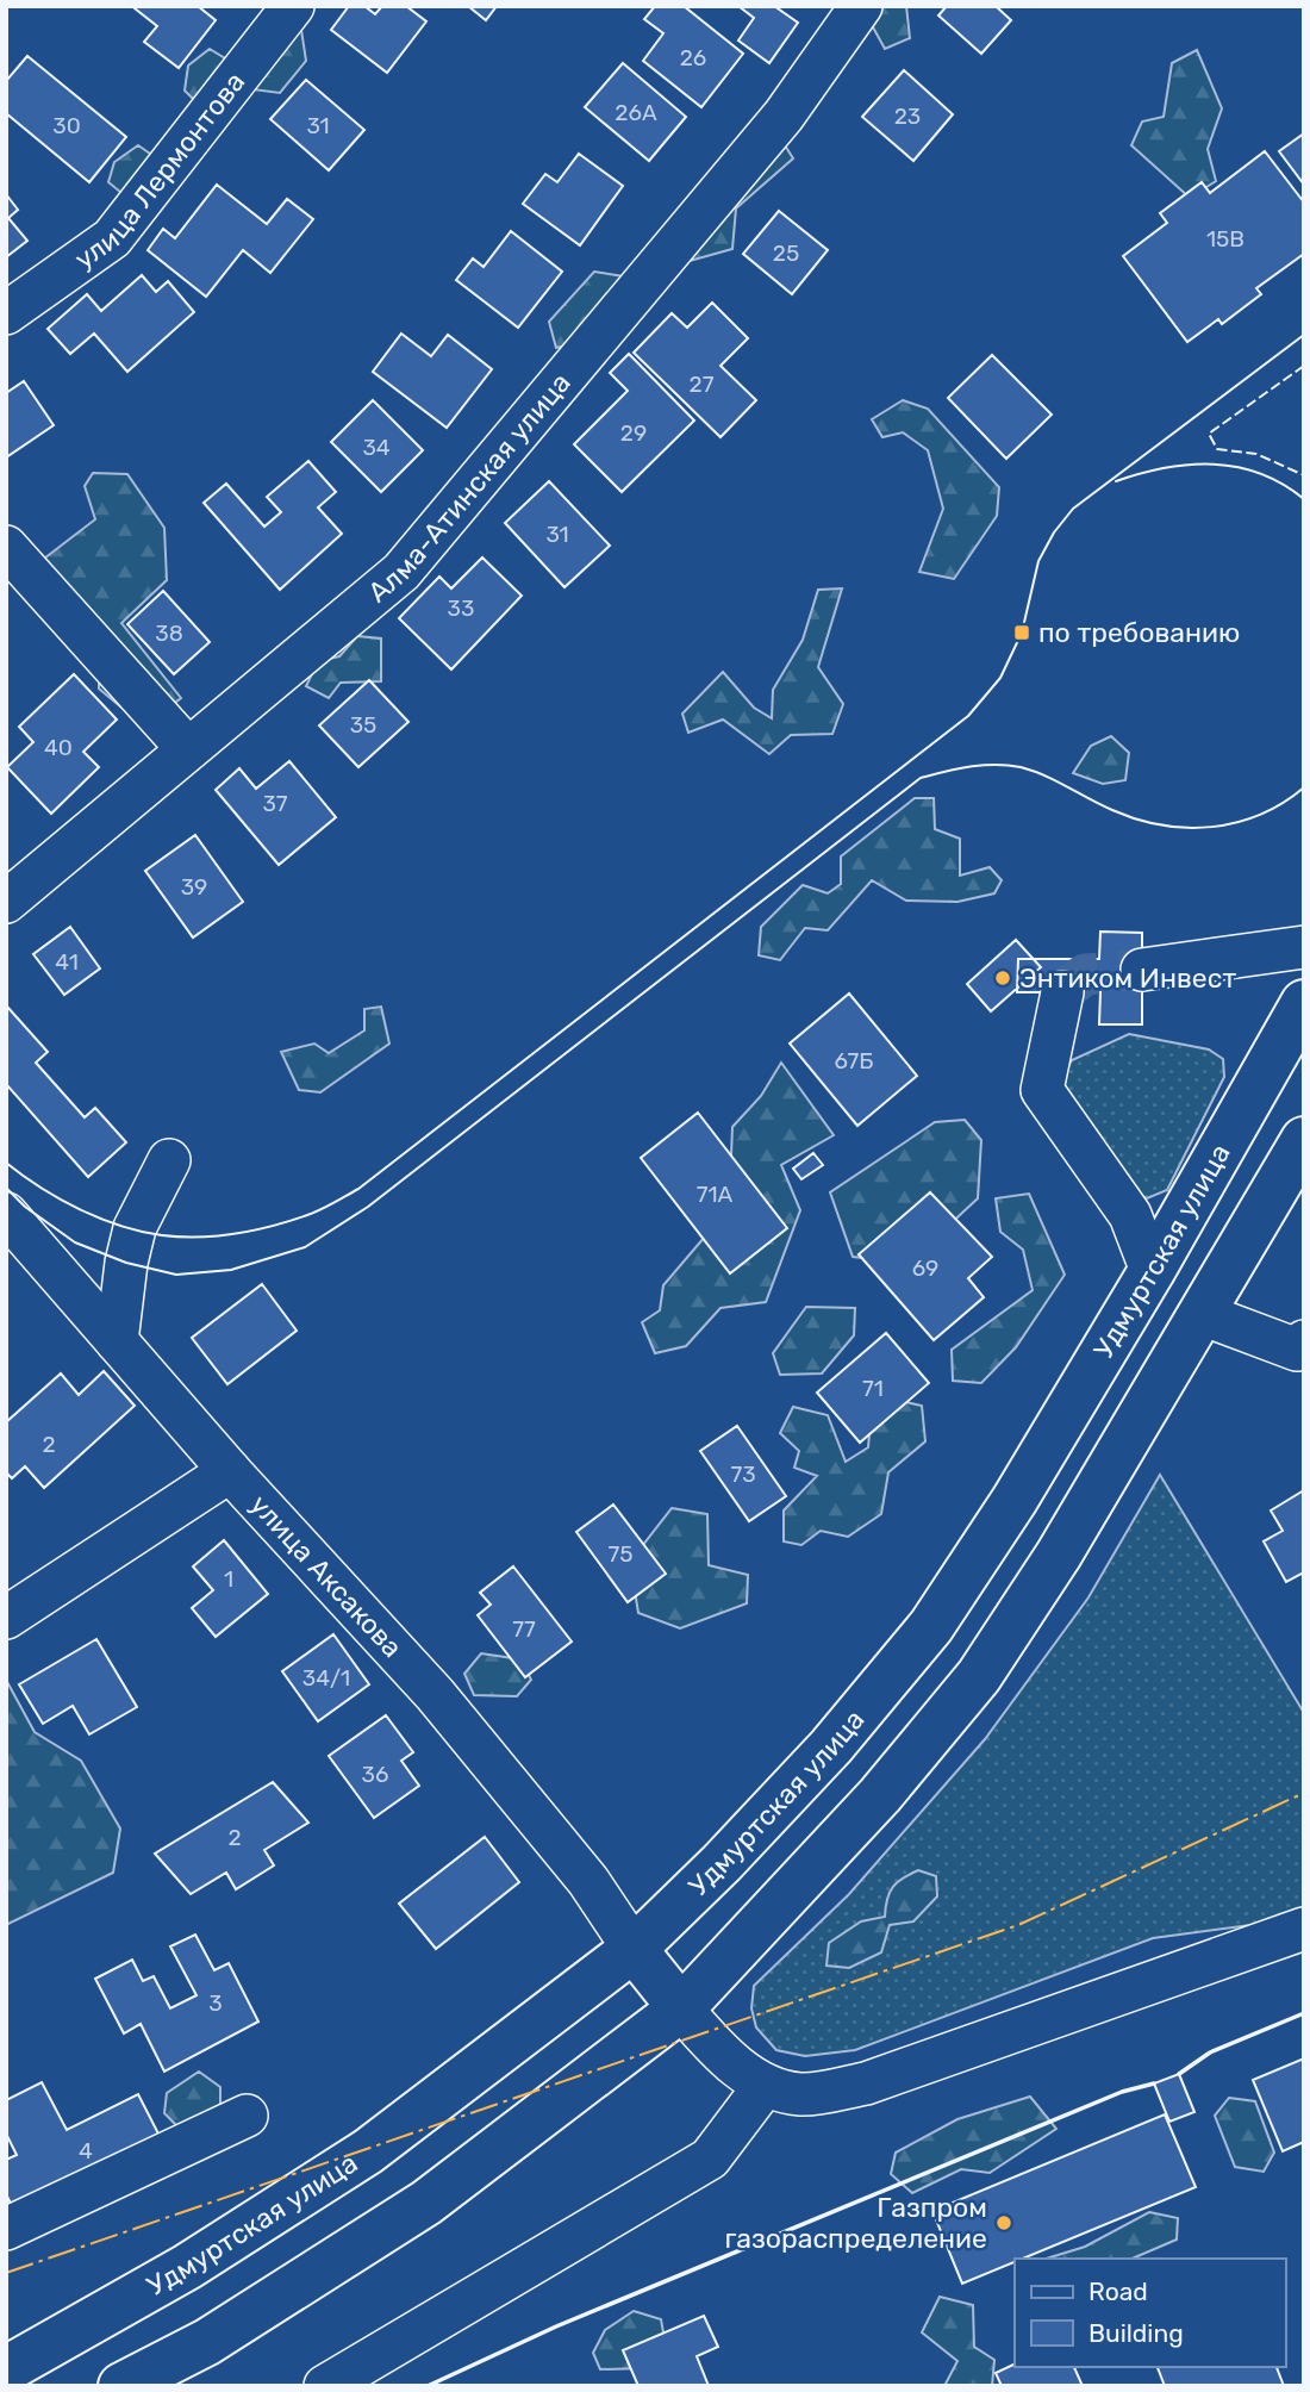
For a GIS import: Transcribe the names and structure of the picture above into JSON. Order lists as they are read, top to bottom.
{
  "streets": {
    "main road": ["Удмуртская улица"],
    "street": ["улица Лермонтова", "Алма-Атинская улица", "улица Аксакова"]
  },
  "crossings": [
    ["Удмуртская улица", "улица Аксакова"]
  ],
  "places": {
    "transit": ["по требованию"],
    "other": ["Энтиком Инвест", "Газпром газораспределение"]
  },
  "house_numbers": [
    "26",
    "26А",
    "23",
    "30",
    "31",
    "15В",
    "25",
    "27",
    "29",
    "34",
    "31",
    "33",
    "38",
    "35",
    "40",
    "37",
    "39",
    "41",
    "67Б",
    "71А",
    "69",
    "71",
    "2",
    "73",
    "75",
    "1",
    "77",
    "34/1",
    "36",
    "2",
    "3",
    "4"
  ],
  "legend": ["Road", "Building"]
}
